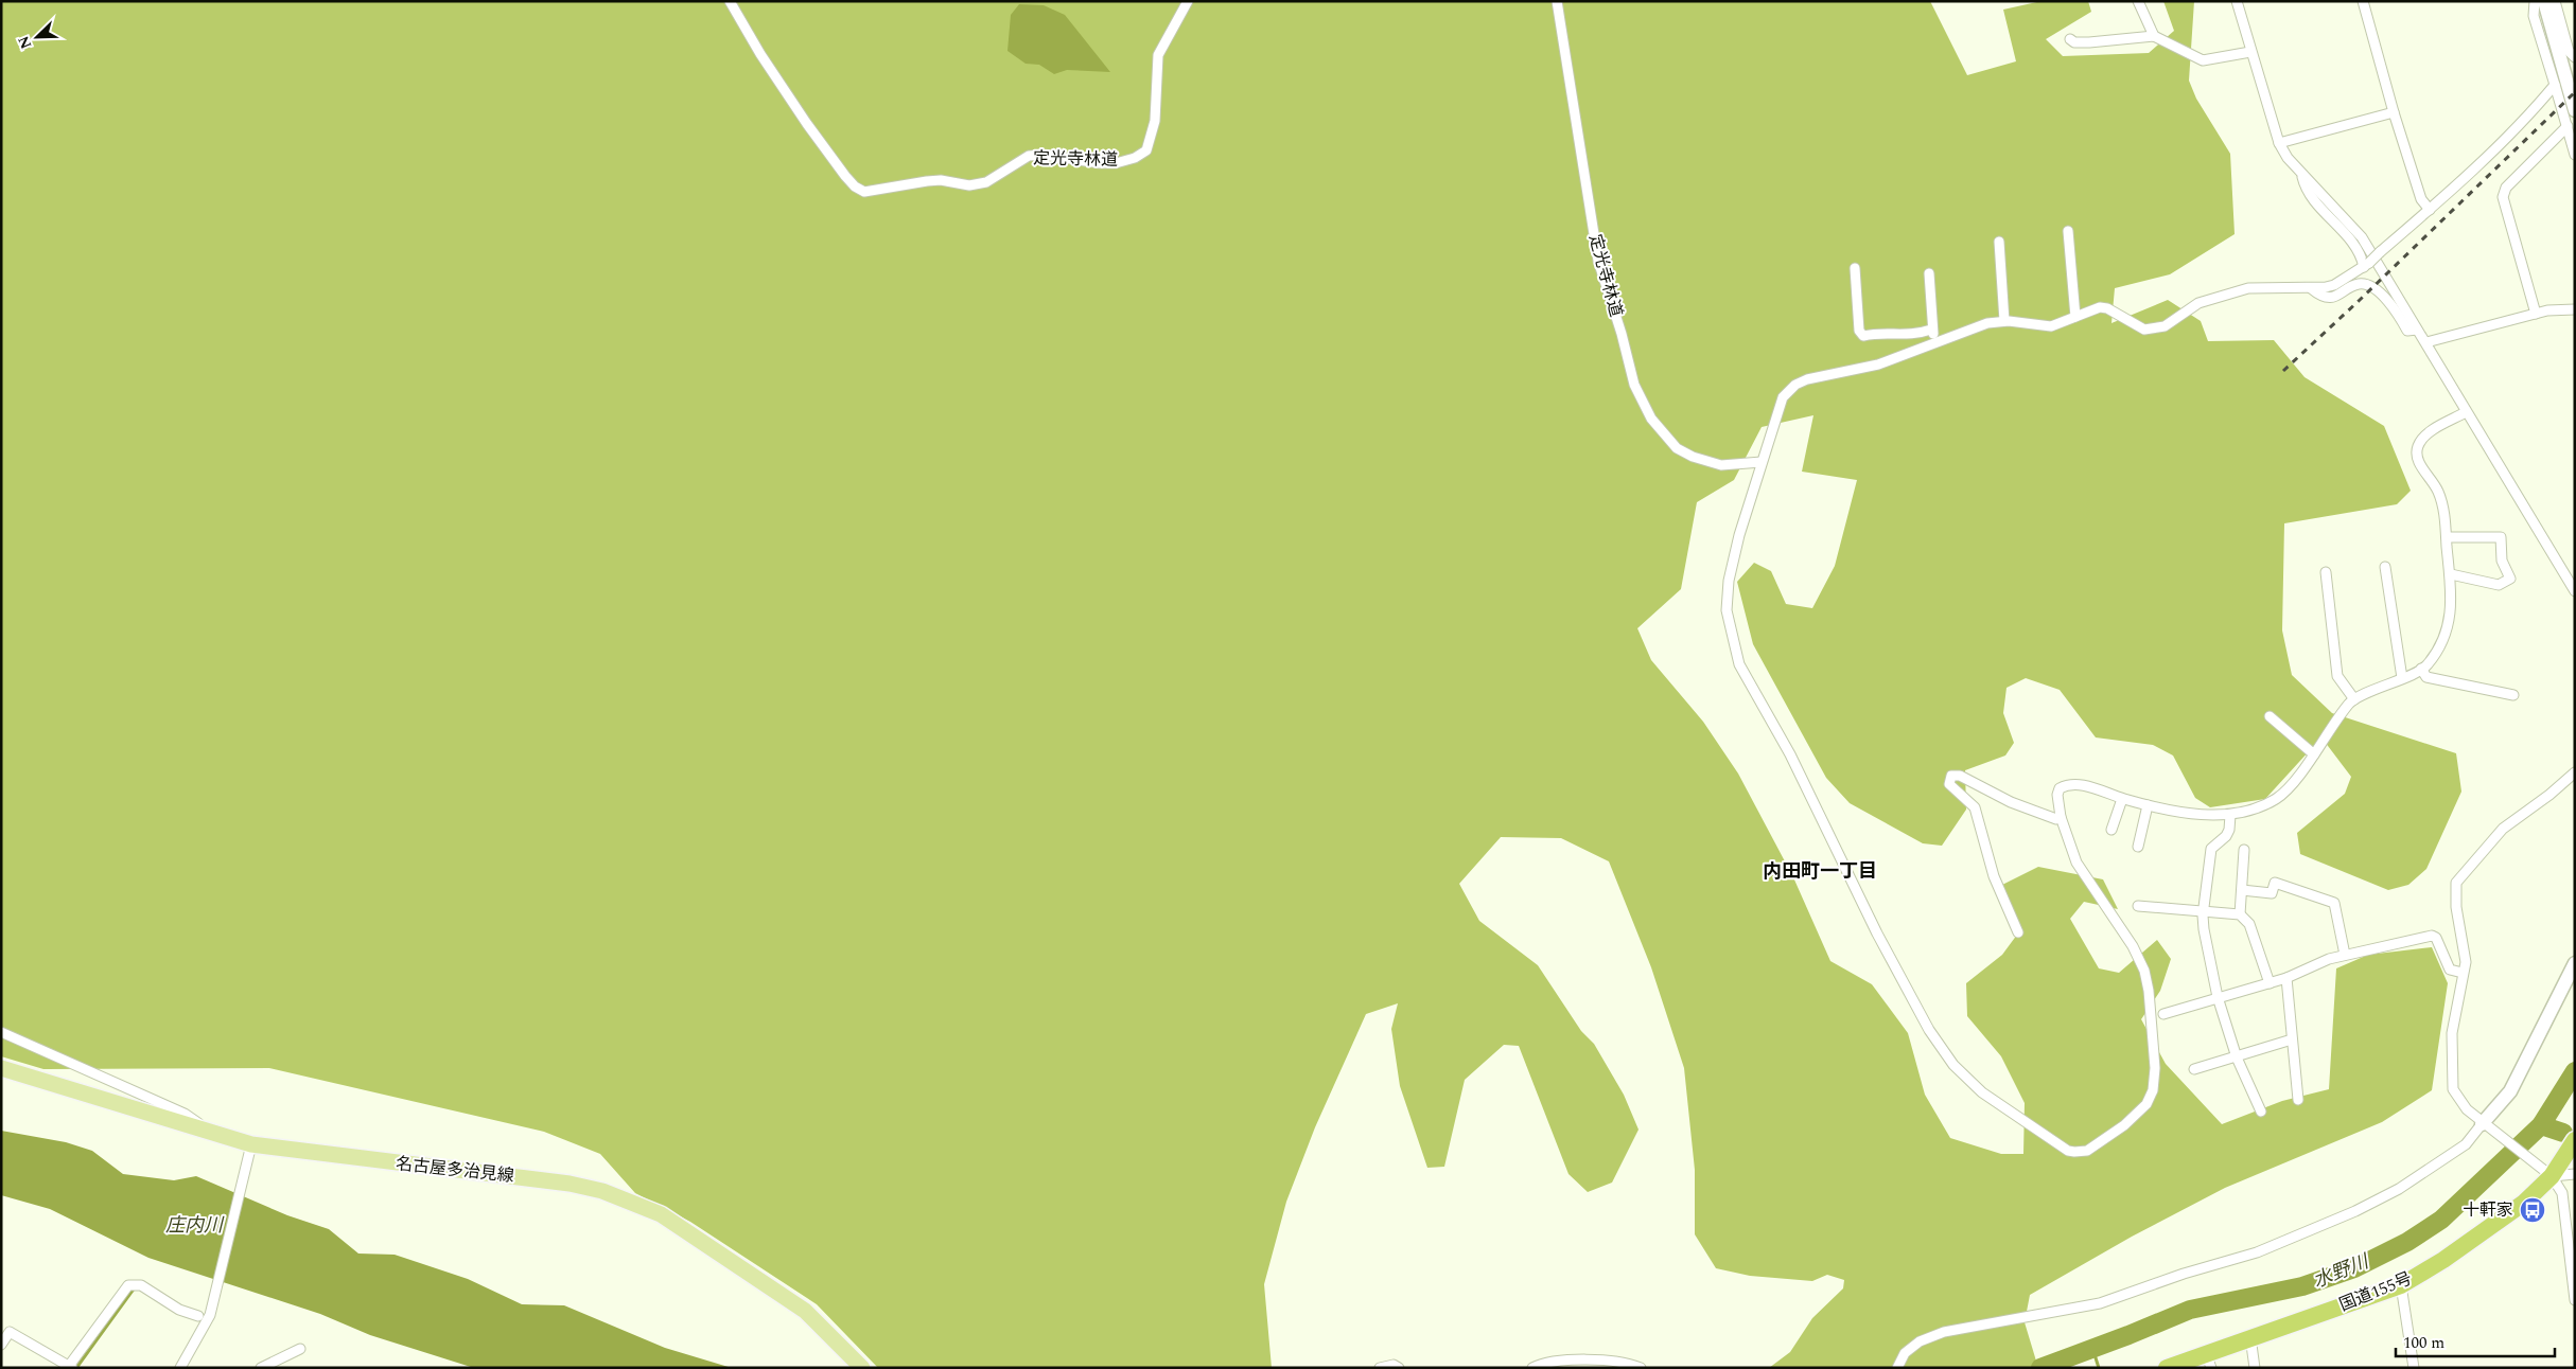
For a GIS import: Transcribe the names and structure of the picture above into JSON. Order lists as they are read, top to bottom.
{
  "streets": {
    "highway": ["国道155号"],
    "main road": ["名古屋多治見線"],
    "street": ["定光寺林道"]
  },
  "districts": ["内田町一丁目"],
  "water": ["庄内川", "水野川"],
  "places": {
    "bus stop": ["十軒家"]
  },
  "scale_bar": "100 m",
  "north": "bottom left"
}
